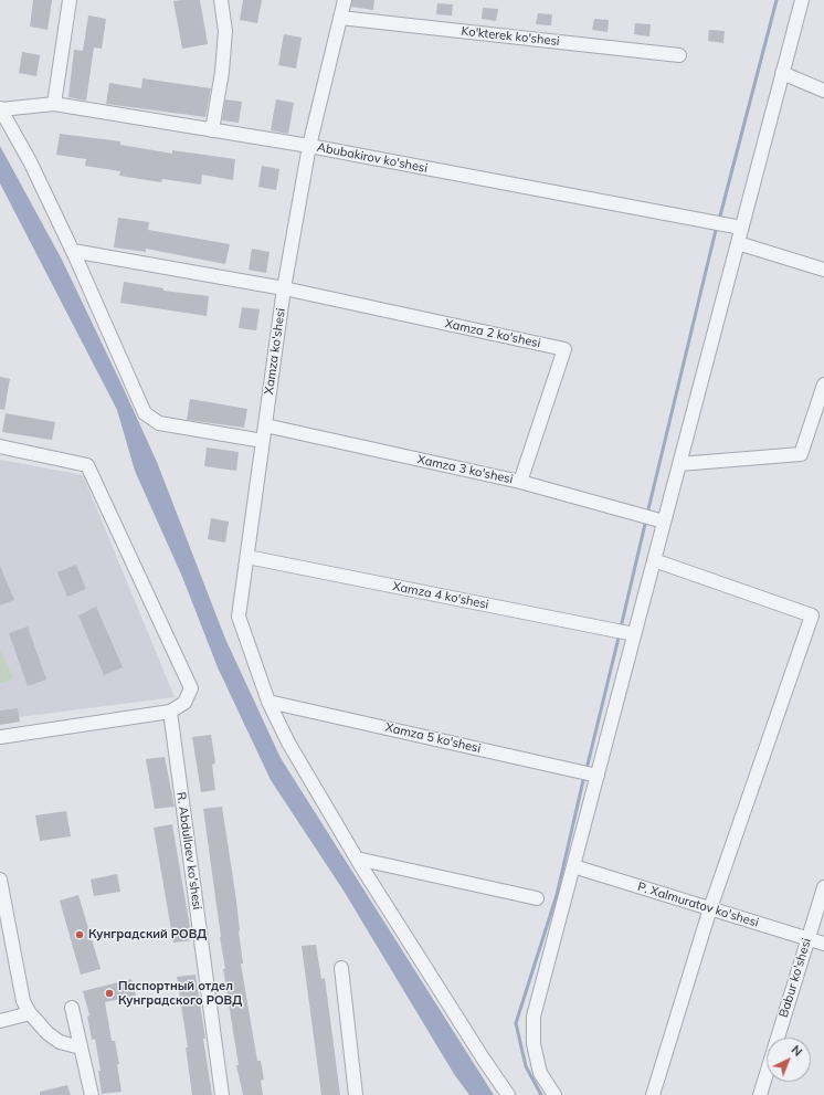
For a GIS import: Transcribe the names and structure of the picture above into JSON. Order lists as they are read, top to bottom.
{
  "streets": {
    "street": [
      "Ko'kterek ko'shesi",
      "Abubakirov ko'shesi",
      "Xamza 2 ko'shesi",
      "Xamza ko'shesi",
      "Xamza 3 ko'shesi",
      "Xamza 4 ko'shesi",
      "Xamza 5 ko'shesi",
      "R. Abdullaev ko'shesi",
      "P. Xalmuratov ko'shesi",
      "Babur ko'shesi"
    ]
  },
  "crossings": [
    ["Ko'kterek ko'shesi", "Xamza ko'shesi"],
    ["Abubakirov ko'shesi", "Xamza ko'shesi"],
    ["Xamza 2 ko'shesi", "Xamza ko'shesi"],
    ["Xamza 2 ko'shesi", "Xamza 3 ko'shesi"],
    ["Xamza ko'shesi", "Xamza 3 ko'shesi"],
    ["Xamza ko'shesi", "Xamza 4 ko'shesi"],
    ["Xamza ko'shesi", "Xamza 5 ko'shesi"],
    ["P. Xalmuratov ko'shesi", "Babur ko'shesi"]
  ],
  "places": ["Кунградский РОВД", "Паспортный отдел Кунградского РОВД"],
  "north": "top right"
}
